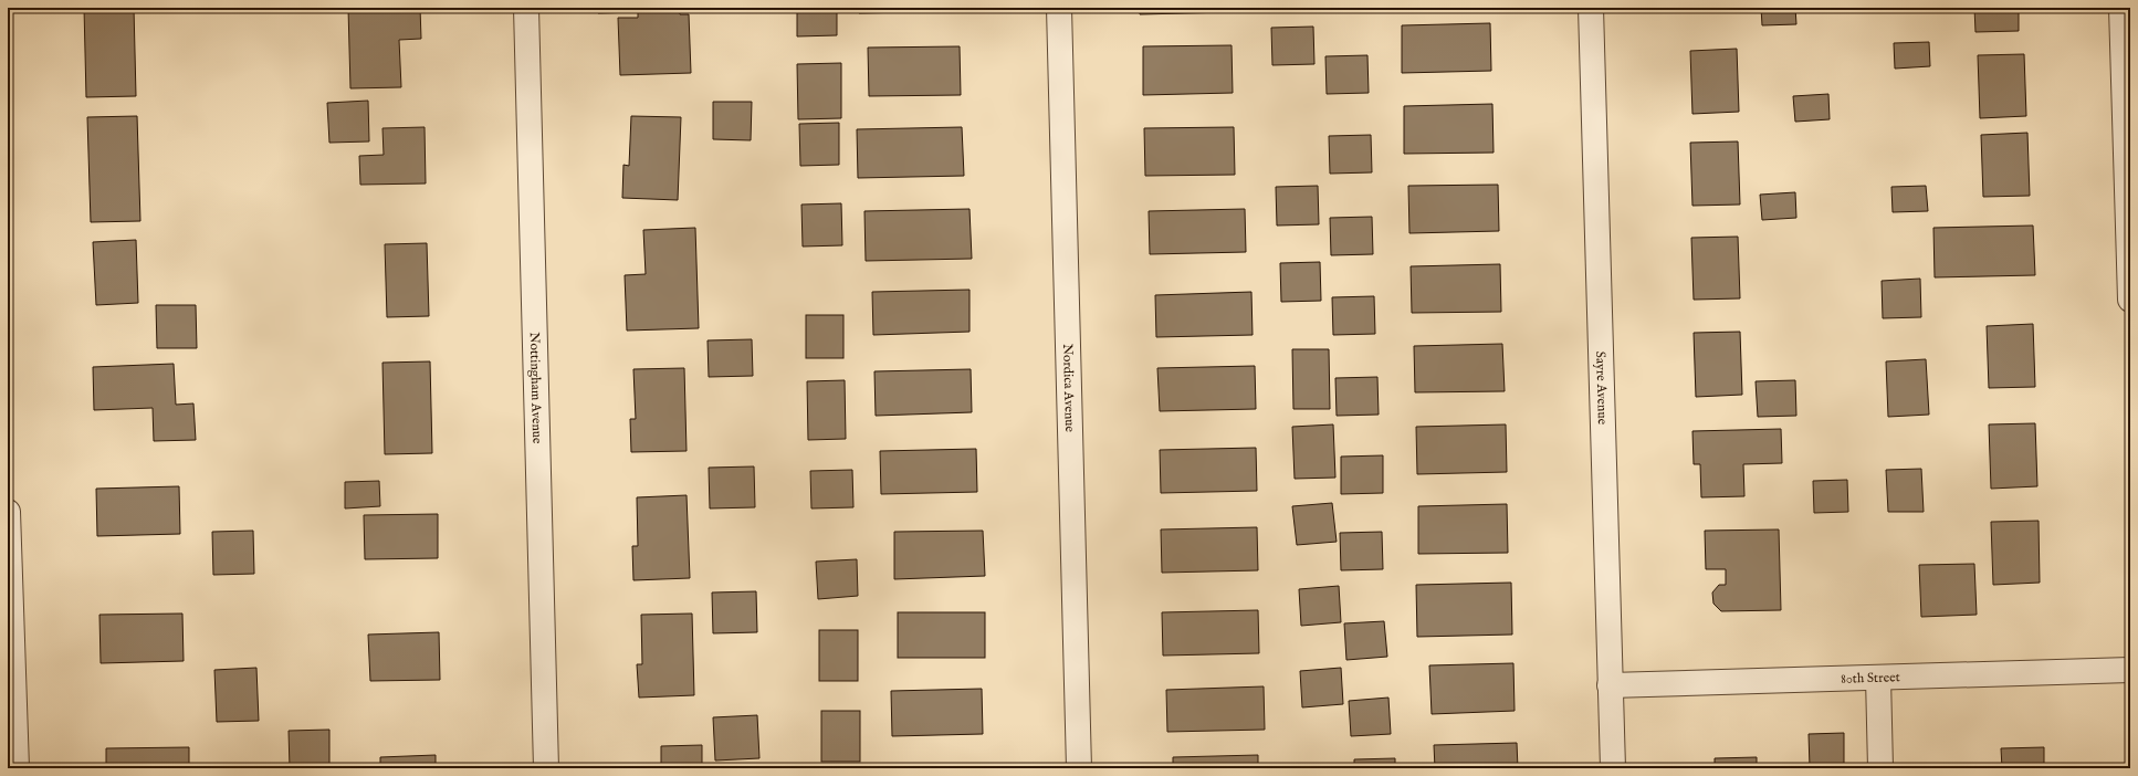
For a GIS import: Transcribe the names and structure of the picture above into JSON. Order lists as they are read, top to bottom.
{
  "streets": {
    "street": [
      "Nottingham Avenue",
      "Nordica Avenue",
      "Sayre Avenue",
      "80th Street"
    ]
  },
  "crossings": [
    ["Sayre Avenue", "80th Street"]
  ]
}
